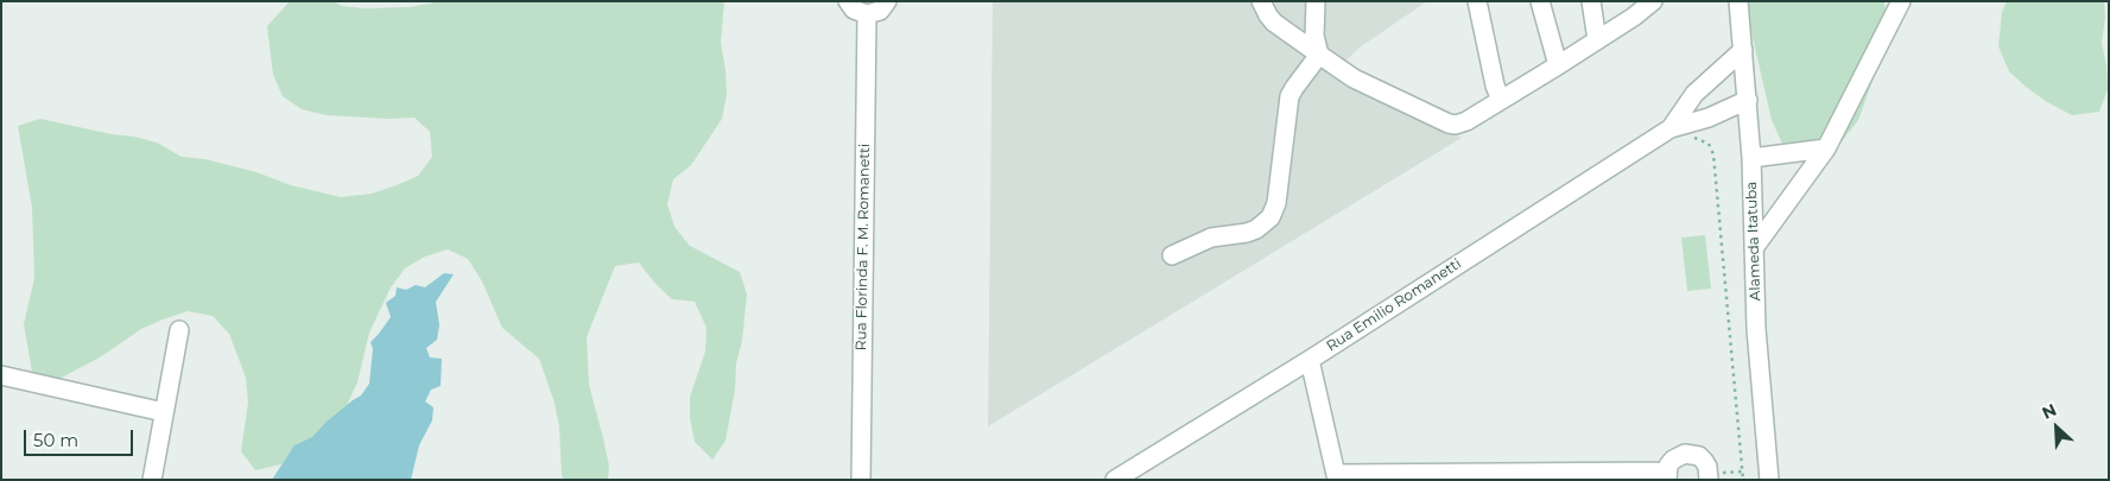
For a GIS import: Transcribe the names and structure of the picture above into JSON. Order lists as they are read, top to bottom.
{
  "streets": {
    "street": ["Alameda Itatuba", "Rua Florinda F. M. Romanetti", "Rua Emilio Romanetti"]
  },
  "crossings": [
    ["Alameda Itatuba", "Rua Emilio Romanetti"]
  ],
  "scale_bar": "50 m",
  "north": "top left"
}
